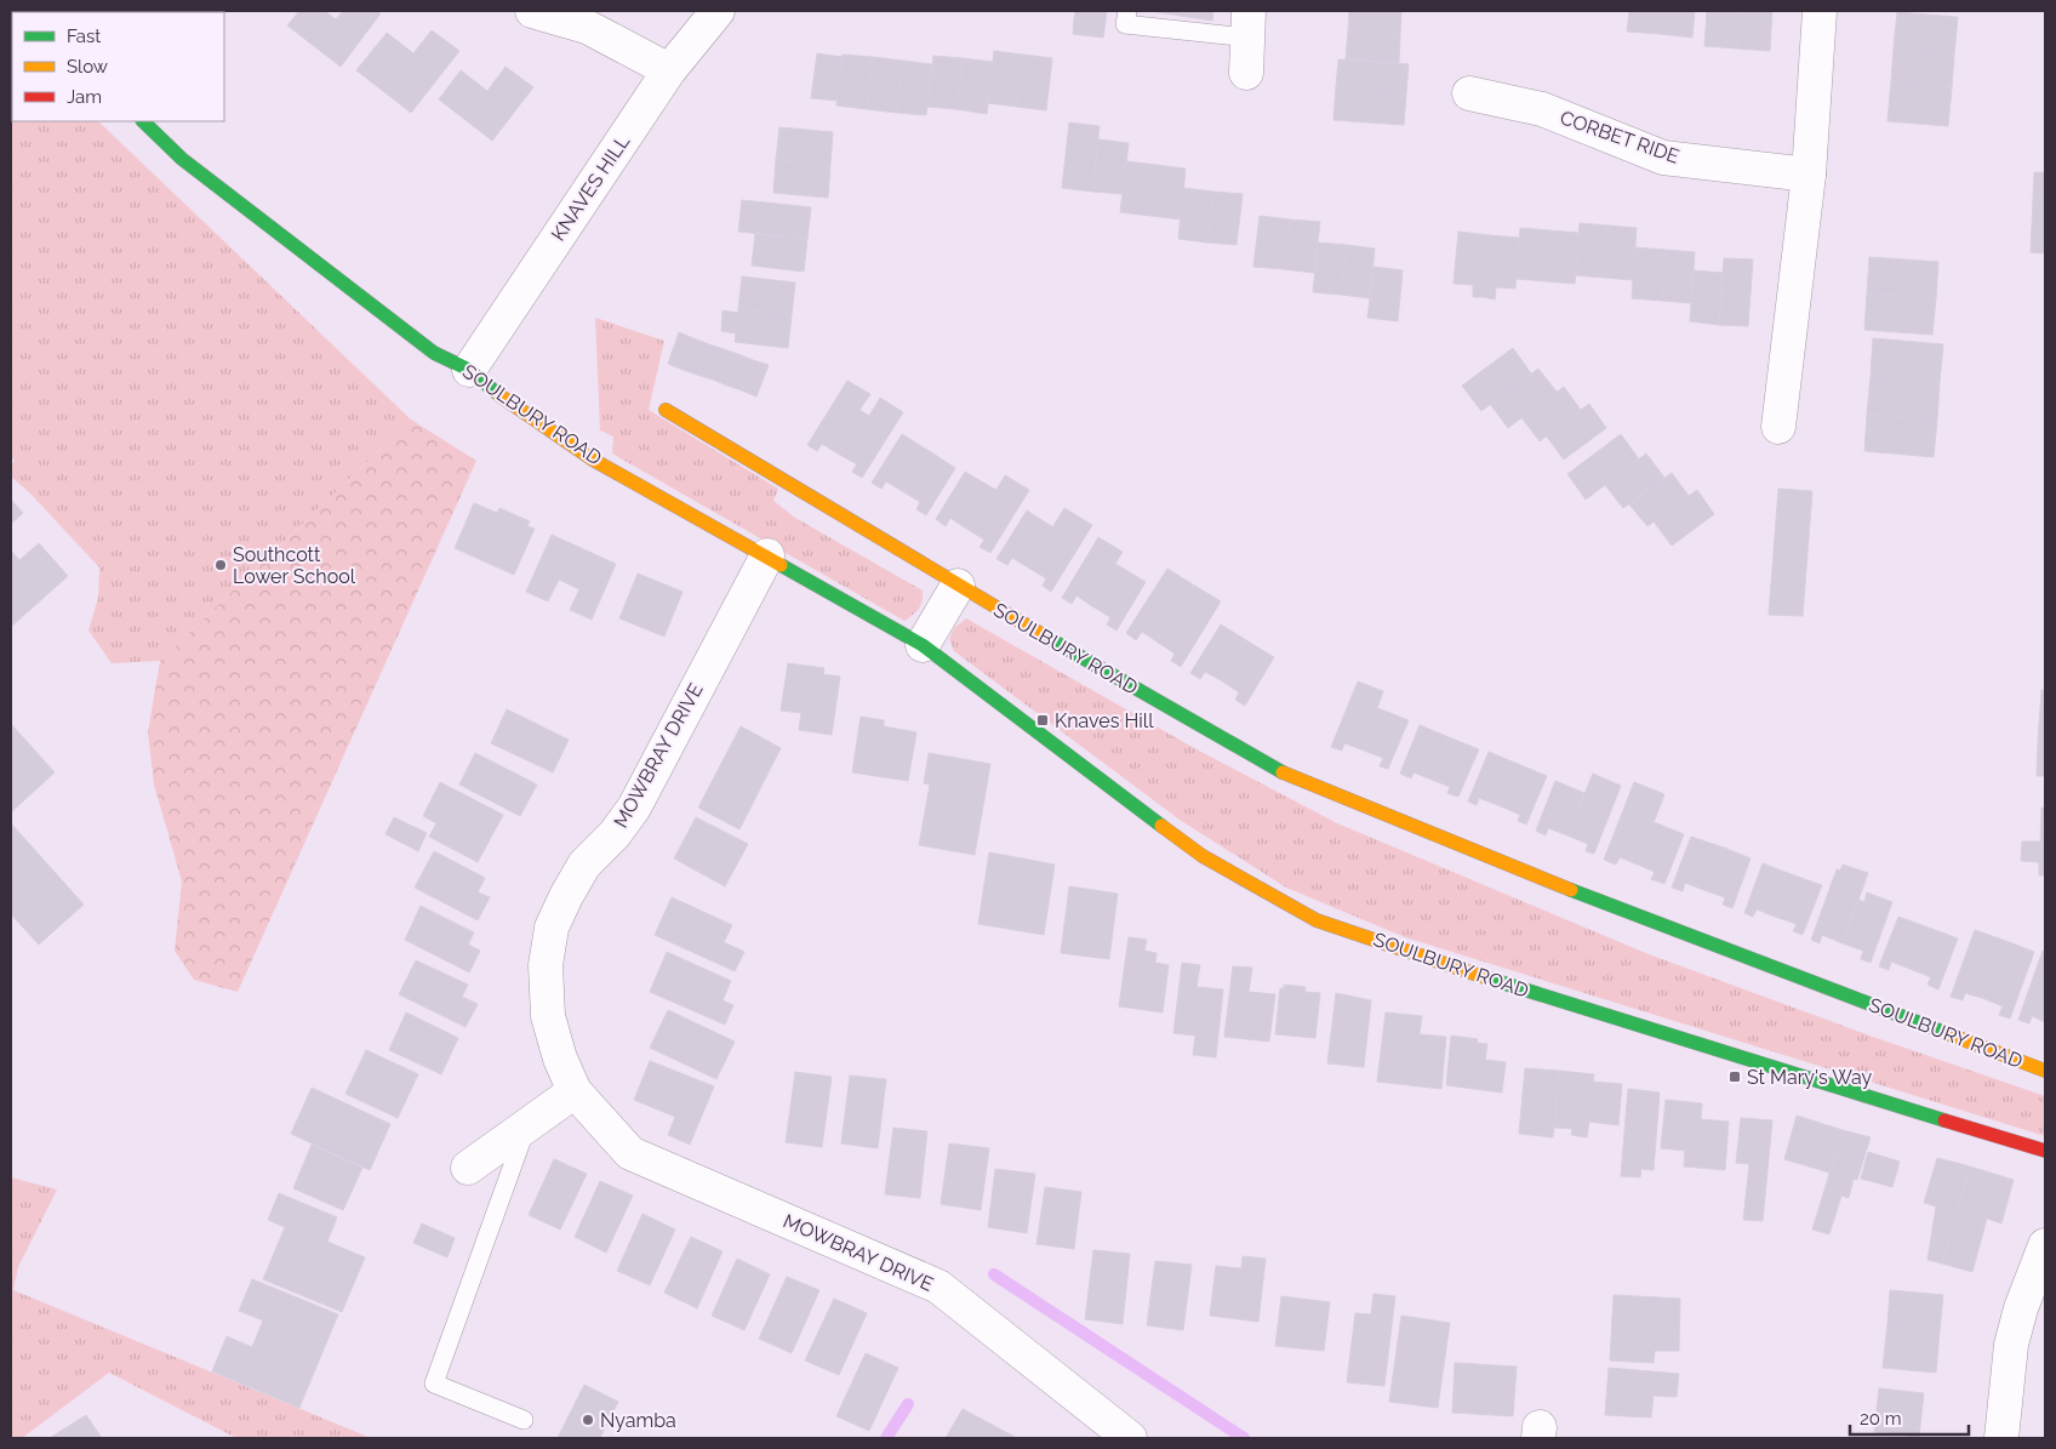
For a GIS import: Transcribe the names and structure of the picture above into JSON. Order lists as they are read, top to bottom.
{
  "streets": {
    "street": [
      "CORBET RIDE",
      "KNAVES HILL",
      "SOULBURY ROAD",
      "MOWBRAY DRIVE"
    ]
  },
  "crossings": [
    ["KNAVES HILL", "SOULBURY ROAD"],
    ["SOULBURY ROAD", "MOWBRAY DRIVE"]
  ],
  "places": {
    "other": ["Southcott Lower School", "Nyamba"],
    "transit": ["Knaves Hill", "St Mary's Way"]
  },
  "legend": ["Fast", "Slow", "Jam"],
  "scale_bar": "20 m"
}
